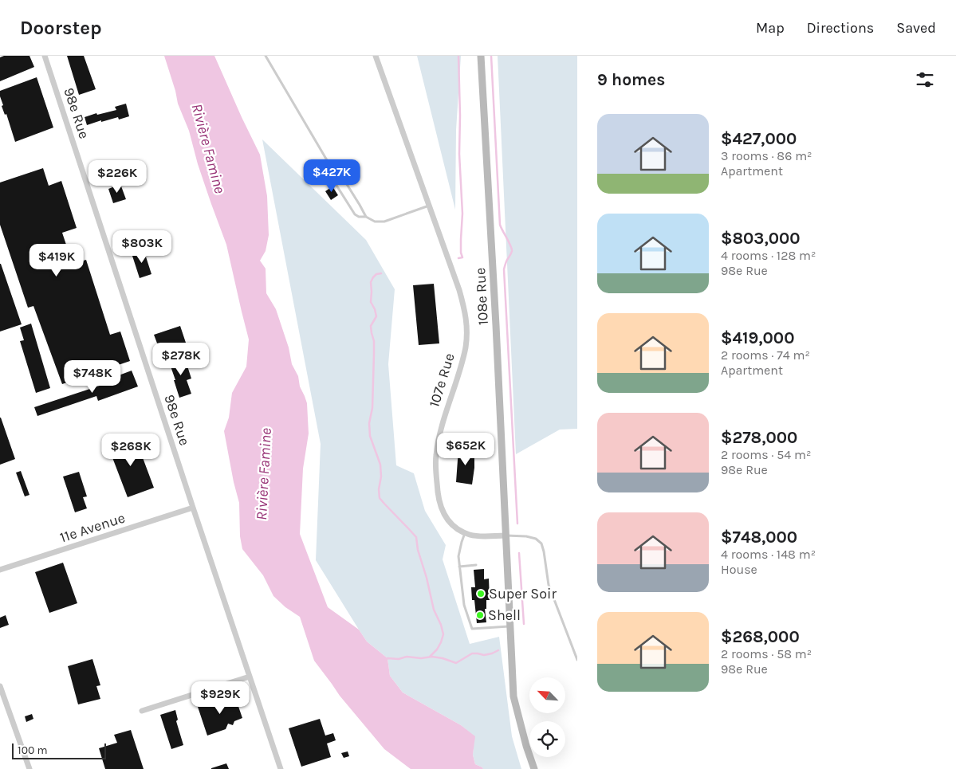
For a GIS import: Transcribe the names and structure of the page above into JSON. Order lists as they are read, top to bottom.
{
  "streets": {
    "main road": ["108e Rue"],
    "street": ["98e Rue", "107e Rue", "11e Avenue"]
  },
  "crossings": [
    ["98e Rue", "11e Avenue"],
    ["108e Rue", "107e Rue"]
  ],
  "water": ["Rivière Famine"],
  "places": ["Super Soir", "Shell"],
  "scale_bar": "100 m",
  "north": "top left",
  "page": {
    "header": "Doorstep",
    "nav": ["Map", "Directions", "Saved"],
    "heading": "9 homes",
    "list": [
      {
        "name": "$427,000",
        "note": "3 rooms · 86 m² · Apartment"
      },
      {
        "name": "$803,000",
        "note": "4 rooms · 128 m² · 98e Rue"
      },
      {
        "name": "$419,000",
        "note": "2 rooms · 74 m² · Apartment"
      },
      {
        "name": "$278,000",
        "note": "2 rooms · 54 m² · 98e Rue"
      },
      {
        "name": "$748,000",
        "note": "4 rooms · 148 m² · House"
      },
      {
        "name": "$268,000",
        "note": "2 rooms · 58 m² · 98e Rue"
      }
    ],
    "price": [
      "$427K",
      "$226K",
      "$803K",
      "$419K",
      "$278K",
      "$748K",
      "$652K",
      "$268K",
      "$929K"
    ],
    "scale": "100 m"
  }
}
